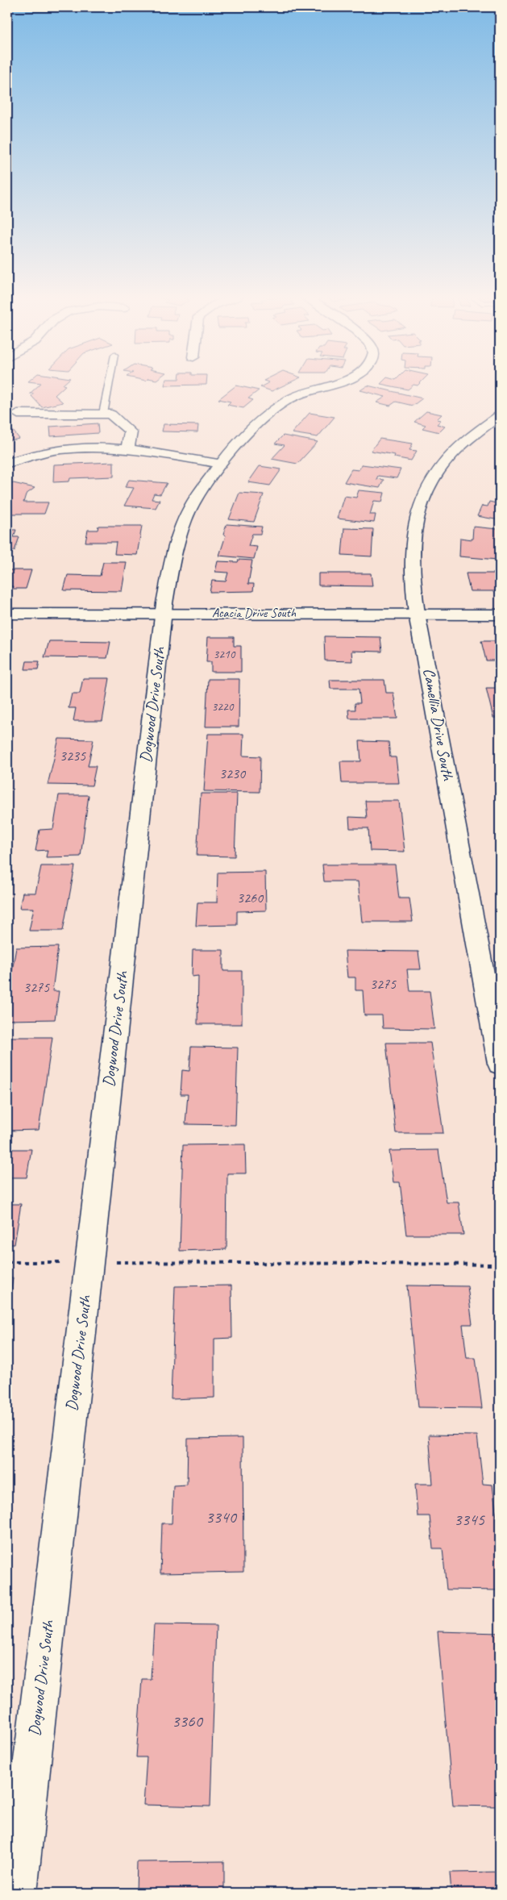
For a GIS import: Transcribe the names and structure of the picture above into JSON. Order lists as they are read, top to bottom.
{
  "streets": {
    "street": ["Acacia Drive South", "Dogwood Drive South", "Camellia Drive South"]
  },
  "crossings": [
    ["Acacia Drive South", "Dogwood Drive South"],
    ["Acacia Drive South", "Camellia Drive South"]
  ],
  "house_numbers": [
    "3210",
    "3220",
    "3235",
    "3230",
    "3260",
    "3275",
    "3275",
    "3340",
    "3345",
    "3360"
  ]
}
